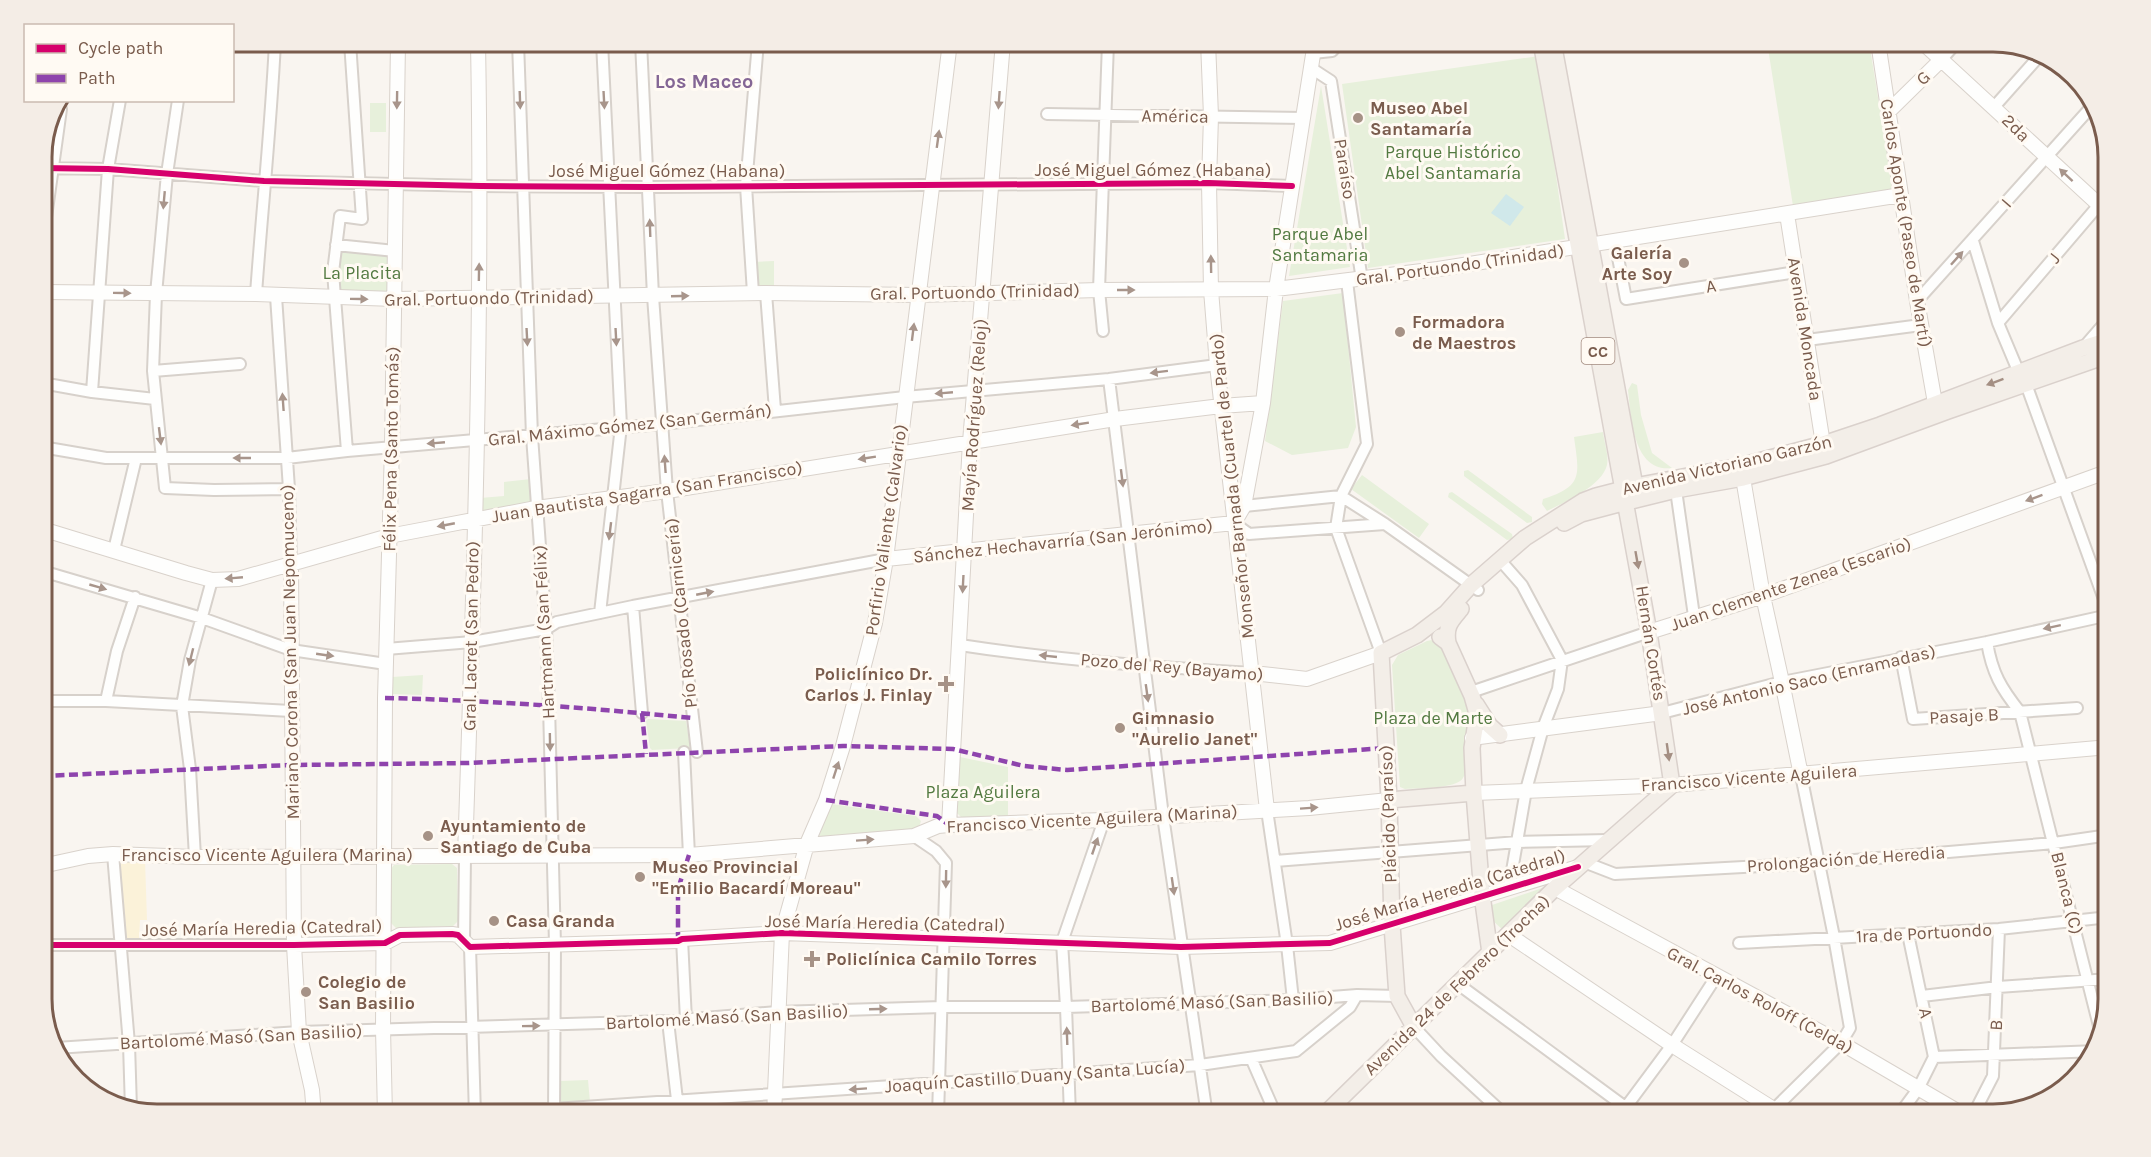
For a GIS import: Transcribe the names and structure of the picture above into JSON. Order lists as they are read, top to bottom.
{
  "streets": {
    "main road": [
      "CC",
      "Avenida Victoriano Garzón",
      "Hernán Cortés",
      "Francisco Vicente Aguilera",
      "Plácido (Paraíso)",
      "Avenida 24 de Febrero (Trocha)"
    ],
    "street": [
      "G",
      "América",
      "2da",
      "Paraíso",
      "José Miguel Gómez (Habana)",
      "I",
      "Carlos Aponte (Paseo de Martí)",
      "J",
      "Gral. Portuondo (Trinidad)",
      "A",
      "Avenida Moncada",
      "Mayía Rodríguez (Reloj)",
      "Gral. Máximo Gómez (San Germán)",
      "Félix Pena (Santo Tomás)",
      "Monseñor Barnada (Cuartel de Pardo)",
      "Juan Bautista Sagarra (San Francisco)",
      "Porfirio Valiente (Calvario)",
      "Sánchez Hechavarría (San Jerónimo)",
      "Juan Clemente Zenea (Escario)",
      "Pío Rosado (Carnicería)",
      "Hartmann (San Félix)",
      "Gral. Lacret (San Pedro)",
      "Mariano Corona (San Juan Nepomuceno)",
      "Pozo del Rey (Bayamo)",
      "José Antonio Saco (Enramadas)",
      "Pasaje B",
      "Francisco Vicente Aguilera (Marina)",
      "Prolongación de Heredia",
      "José María Heredia (Catedral)",
      "Blanca (C)",
      "1ra de Portuondo",
      "Gral. Carlos Roloff (Celda)",
      "Bartolomé Masó (San Basilio)",
      "B",
      "Joaquín Castillo Duany (Santa Lucía)"
    ]
  },
  "crossings": [
    ["G", "2da"],
    ["G", "Carlos Aponte (Paseo de Martí)"],
    ["América", "Monseñor Barnada (Cuartel de Pardo)"],
    ["2da", "I"],
    ["2da", "J"],
    ["Paraíso", "Gral. Portuondo (Trinidad)"],
    ["José Miguel Gómez (Habana)", "Mayía Rodríguez (Reloj)"],
    ["José Miguel Gómez (Habana)", "Félix Pena (Santo Tomás)"],
    ["José Miguel Gómez (Habana)", "Monseñor Barnada (Cuartel de Pardo)"],
    ["José Miguel Gómez (Habana)", "Porfirio Valiente (Calvario)"],
    ["José Miguel Gómez (Habana)", "Pío Rosado (Carnicería)"],
    ["José Miguel Gómez (Habana)", "Hartmann (San Félix)"],
    ["José Miguel Gómez (Habana)", "Gral. Lacret (San Pedro)"],
    ["I", "Carlos Aponte (Paseo de Martí)"],
    ["Carlos Aponte (Paseo de Martí)", "Gral. Portuondo (Trinidad)"],
    ["Carlos Aponte (Paseo de Martí)", "Avenida Victoriano Garzón"],
    ["Gral. Portuondo (Trinidad)", "A"],
    ["Gral. Portuondo (Trinidad)", "Avenida Moncada"],
    ["Gral. Portuondo (Trinidad)", "CC"],
    ["Gral. Portuondo (Trinidad)", "Mayía Rodríguez (Reloj)"],
    ["Gral. Portuondo (Trinidad)", "Félix Pena (Santo Tomás)"],
    ["Gral. Portuondo (Trinidad)", "Monseñor Barnada (Cuartel de Pardo)"],
    ["Gral. Portuondo (Trinidad)", "Porfirio Valiente (Calvario)"],
    ["Gral. Portuondo (Trinidad)", "Pío Rosado (Carnicería)"],
    ["Gral. Portuondo (Trinidad)", "Hartmann (San Félix)"],
    ["Gral. Portuondo (Trinidad)", "Gral. Lacret (San Pedro)"],
    ["Gral. Portuondo (Trinidad)", "Mariano Corona (San Juan Nepomuceno)"],
    ["A", "Avenida Moncada"],
    ["A", "1ra de Portuondo"],
    ["Avenida Moncada", "Avenida Victoriano Garzón"],
    ["CC", "Avenida Victoriano Garzón"],
    ["CC", "Hernán Cortés"],
    ["Mayía Rodríguez (Reloj)", "Gral. Máximo Gómez (San Germán)"],
    ["Mayía Rodríguez (Reloj)", "Juan Bautista Sagarra (San Francisco)"],
    ["Mayía Rodríguez (Reloj)", "Sánchez Hechavarría (San Jerónimo)"],
    ["Mayía Rodríguez (Reloj)", "Pozo del Rey (Bayamo)"],
    ["Mayía Rodríguez (Reloj)", "Francisco Vicente Aguilera (Marina)"],
    ["Gral. Máximo Gómez (San Germán)", "Félix Pena (Santo Tomás)"],
    ["Gral. Máximo Gómez (San Germán)", "Monseñor Barnada (Cuartel de Pardo)"],
    ["Gral. Máximo Gómez (San Germán)", "Porfirio Valiente (Calvario)"],
    ["Gral. Máximo Gómez (San Germán)", "Pío Rosado (Carnicería)"],
    ["Gral. Máximo Gómez (San Germán)", "Hartmann (San Félix)"],
    ["Gral. Máximo Gómez (San Germán)", "Gral. Lacret (San Pedro)"],
    ["Gral. Máximo Gómez (San Germán)", "Mariano Corona (San Juan Nepomuceno)"],
    ["Félix Pena (Santo Tomás)", "Juan Bautista Sagarra (San Francisco)"],
    ["Félix Pena (Santo Tomás)", "Sánchez Hechavarría (San Jerónimo)"],
    ["Félix Pena (Santo Tomás)", "Francisco Vicente Aguilera (Marina)"],
    ["Félix Pena (Santo Tomás)", "José María Heredia (Catedral)"],
    ["Félix Pena (Santo Tomás)", "Bartolomé Masó (San Basilio)"],
    ["Avenida Victoriano Garzón", "Hernán Cortés"],
    ["Avenida Victoriano Garzón", "Pozo del Rey (Bayamo)"],
    ["Avenida Victoriano Garzón", "Plácido (Paraíso)"],
    ["Monseñor Barnada (Cuartel de Pardo)", "Juan Bautista Sagarra (San Francisco)"],
    ["Monseñor Barnada (Cuartel de Pardo)", "Sánchez Hechavarría (San Jerónimo)"],
    ["Monseñor Barnada (Cuartel de Pardo)", "Pozo del Rey (Bayamo)"],
    ["Monseñor Barnada (Cuartel de Pardo)", "Francisco Vicente Aguilera (Marina)"],
    ["Monseñor Barnada (Cuartel de Pardo)", "José María Heredia (Catedral)"],
    ["Monseñor Barnada (Cuartel de Pardo)", "Bartolomé Masó (San Basilio)"],
    ["Juan Bautista Sagarra (San Francisco)", "Porfirio Valiente (Calvario)"],
    ["Juan Bautista Sagarra (San Francisco)", "Pío Rosado (Carnicería)"],
    ["Juan Bautista Sagarra (San Francisco)", "Hartmann (San Félix)"],
    ["Juan Bautista Sagarra (San Francisco)", "Gral. Lacret (San Pedro)"],
    ["Juan Bautista Sagarra (San Francisco)", "Mariano Corona (San Juan Nepomuceno)"],
    ["Porfirio Valiente (Calvario)", "Sánchez Hechavarría (San Jerónimo)"],
    ["Porfirio Valiente (Calvario)", "Francisco Vicente Aguilera (Marina)"],
    ["Porfirio Valiente (Calvario)", "José María Heredia (Catedral)"],
    ["Porfirio Valiente (Calvario)", "Bartolomé Masó (San Basilio)"],
    ["Porfirio Valiente (Calvario)", "Joaquín Castillo Duany (Santa Lucía)"],
    ["Sánchez Hechavarría (San Jerónimo)", "Pío Rosado (Carnicería)"],
    ["Sánchez Hechavarría (San Jerónimo)", "Hartmann (San Félix)"],
    ["Sánchez Hechavarría (San Jerónimo)", "Gral. Lacret (San Pedro)"],
    ["Sánchez Hechavarría (San Jerónimo)", "Plácido (Paraíso)"],
    ["Juan Clemente Zenea (Escario)", "Hernán Cortés"],
    ["Hartmann (San Félix)", "Francisco Vicente Aguilera (Marina)"],
    ["Hartmann (San Félix)", "José María Heredia (Catedral)"],
    ["Hartmann (San Félix)", "Bartolomé Masó (San Basilio)"],
    ["Gral. Lacret (San Pedro)", "Francisco Vicente Aguilera (Marina)"],
    ["Gral. Lacret (San Pedro)", "José María Heredia (Catedral)"],
    ["Gral. Lacret (San Pedro)", "Bartolomé Masó (San Basilio)"],
    ["Hernán Cortés", "José Antonio Saco (Enramadas)"],
    ["Hernán Cortés", "Francisco Vicente Aguilera"],
    ["Hernán Cortés", "Avenida 24 de Febrero (Trocha)"],
    ["Mariano Corona (San Juan Nepomuceno)", "Francisco Vicente Aguilera (Marina)"],
    ["Mariano Corona (San Juan Nepomuceno)", "José María Heredia (Catedral)"],
    ["Mariano Corona (San Juan Nepomuceno)", "Bartolomé Masó (San Basilio)"],
    ["Pozo del Rey (Bayamo)", "Plácido (Paraíso)"],
    ["José Antonio Saco (Enramadas)", "Pasaje B"],
    ["Pasaje B", "Blanca (C)"],
    ["Francisco Vicente Aguilera", "Plácido (Paraíso)"],
    ["Francisco Vicente Aguilera", "Francisco Vicente Aguilera (Marina)"],
    ["Francisco Vicente Aguilera", "Blanca (C)"],
    ["Francisco Vicente Aguilera", "Avenida 24 de Febrero (Trocha)"],
    ["Plácido (Paraíso)", "Francisco Vicente Aguilera (Marina)"],
    ["Plácido (Paraíso)", "José María Heredia (Catedral)"],
    ["Plácido (Paraíso)", "Avenida 24 de Febrero (Trocha)"],
    ["Plácido (Paraíso)", "Bartolomé Masó (San Basilio)"],
    ["Prolongación de Heredia", "José María Heredia (Catedral)"],
    ["Prolongación de Heredia", "Blanca (C)"],
    ["Prolongación de Heredia", "Avenida 24 de Febrero (Trocha)"],
    ["José María Heredia (Catedral)", "Avenida 24 de Febrero (Trocha)"],
    ["Blanca (C)", "1ra de Portuondo"],
    ["1ra de Portuondo", "B"],
    ["Avenida 24 de Febrero (Trocha)", "Gral. Carlos Roloff (Celda)"],
    ["Bartolomé Masó (San Basilio)", "Joaquín Castillo Duany (Santa Lucía)"]
  ],
  "one_way": [
    "Juan Bautista Sagarra (San Francisco)",
    "Porfirio Valiente (Calvario)",
    "Juan Clemente Zenea (Escario)",
    "Hernán Cortés",
    "Pozo del Rey (Bayamo)"
  ],
  "districts": ["Los Maceo"],
  "parks": [
    "Parque Histórico Abel Santamaría",
    "Parque Abel Santamaria",
    "La Placita",
    "Plaza de Marte",
    "Plaza Aguilera"
  ],
  "places": {
    "other": [
      "Museo Abel Santamaría",
      "Galería Arte Soy",
      "Formadora de Maestros",
      "Gimnasio \"Aurelio Janet\"",
      "Ayuntamiento de Santiago de Cuba",
      "Museo Provincial \"Emilio Bacardí Moreau\"",
      "Casa Granda",
      "Colegio de San Basilio"
    ],
    "health": ["Policlínico Dr. Carlos J. Finlay", "Policlínica Camilo Torres"]
  },
  "legend": ["Cycle path", "Path"]
}
